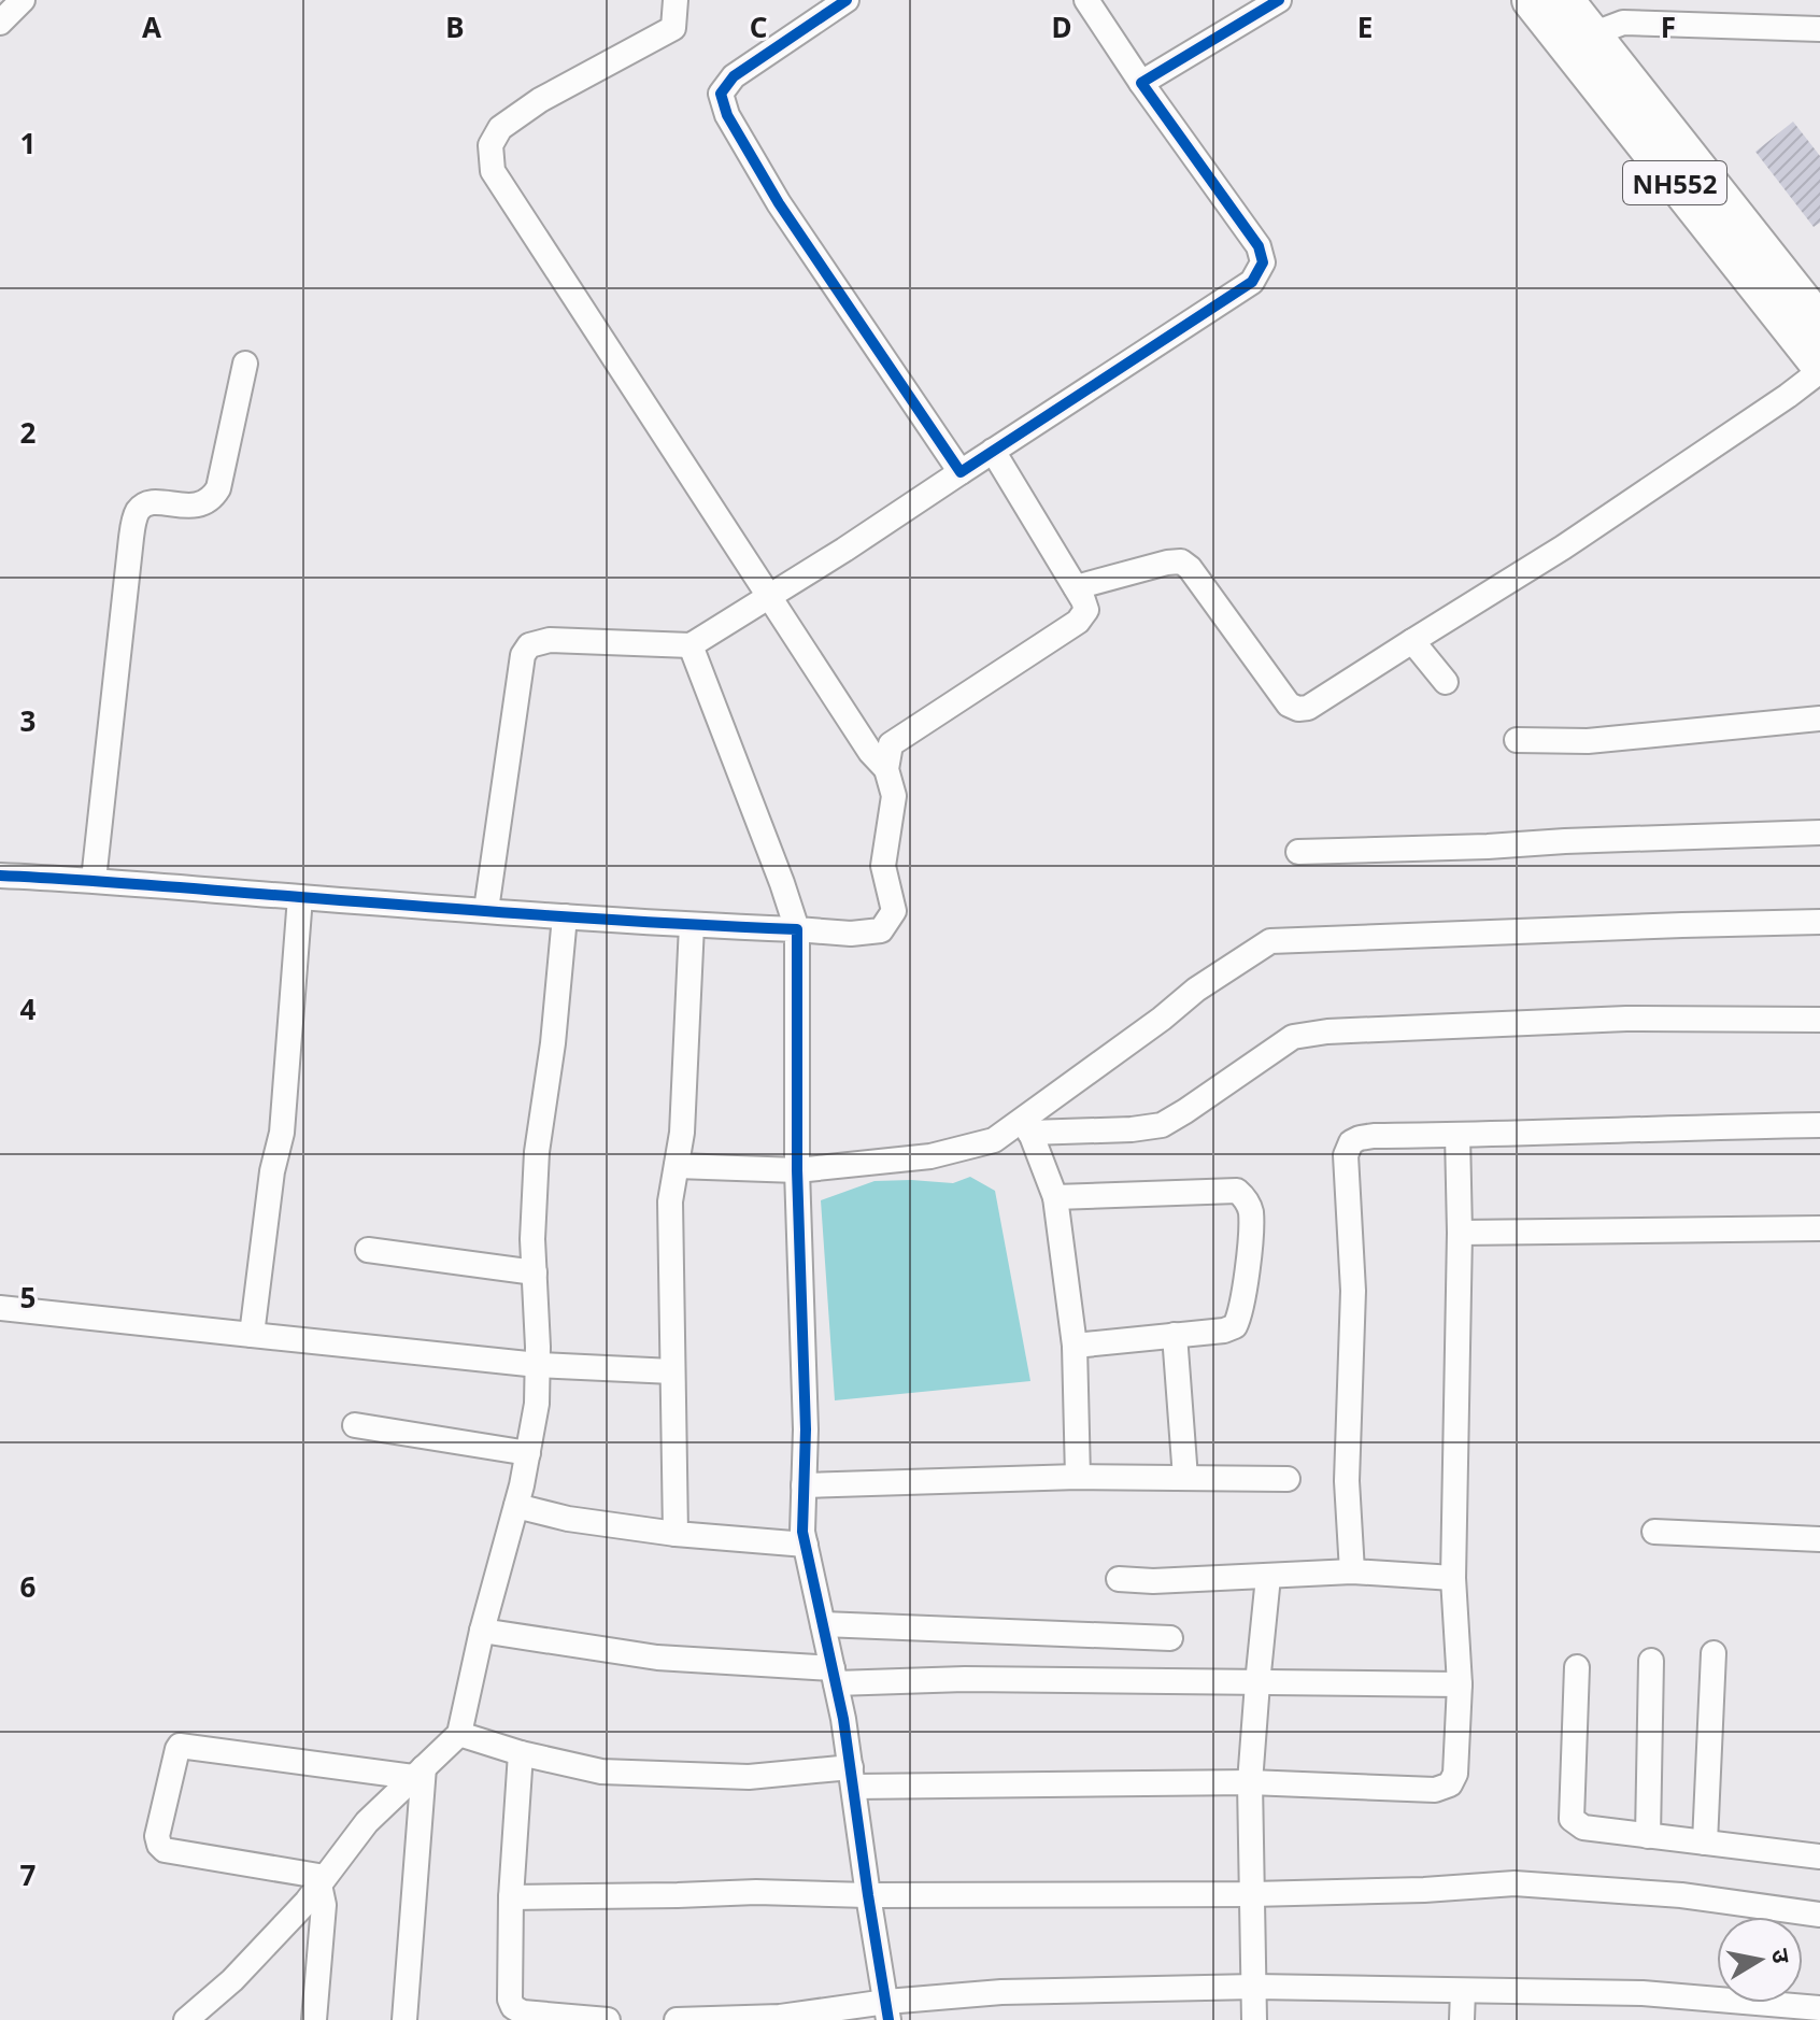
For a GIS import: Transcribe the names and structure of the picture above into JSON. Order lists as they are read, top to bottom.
{
  "streets": {
    "highway": ["NH552"]
  },
  "north": "right",
  "grid": {
    "columns": [
      "A",
      "B",
      "C",
      "D",
      "E",
      "F"
    ],
    "rows": [
      "1",
      "2",
      "3",
      "4",
      "5",
      "6",
      "7"
    ]
  }
}
